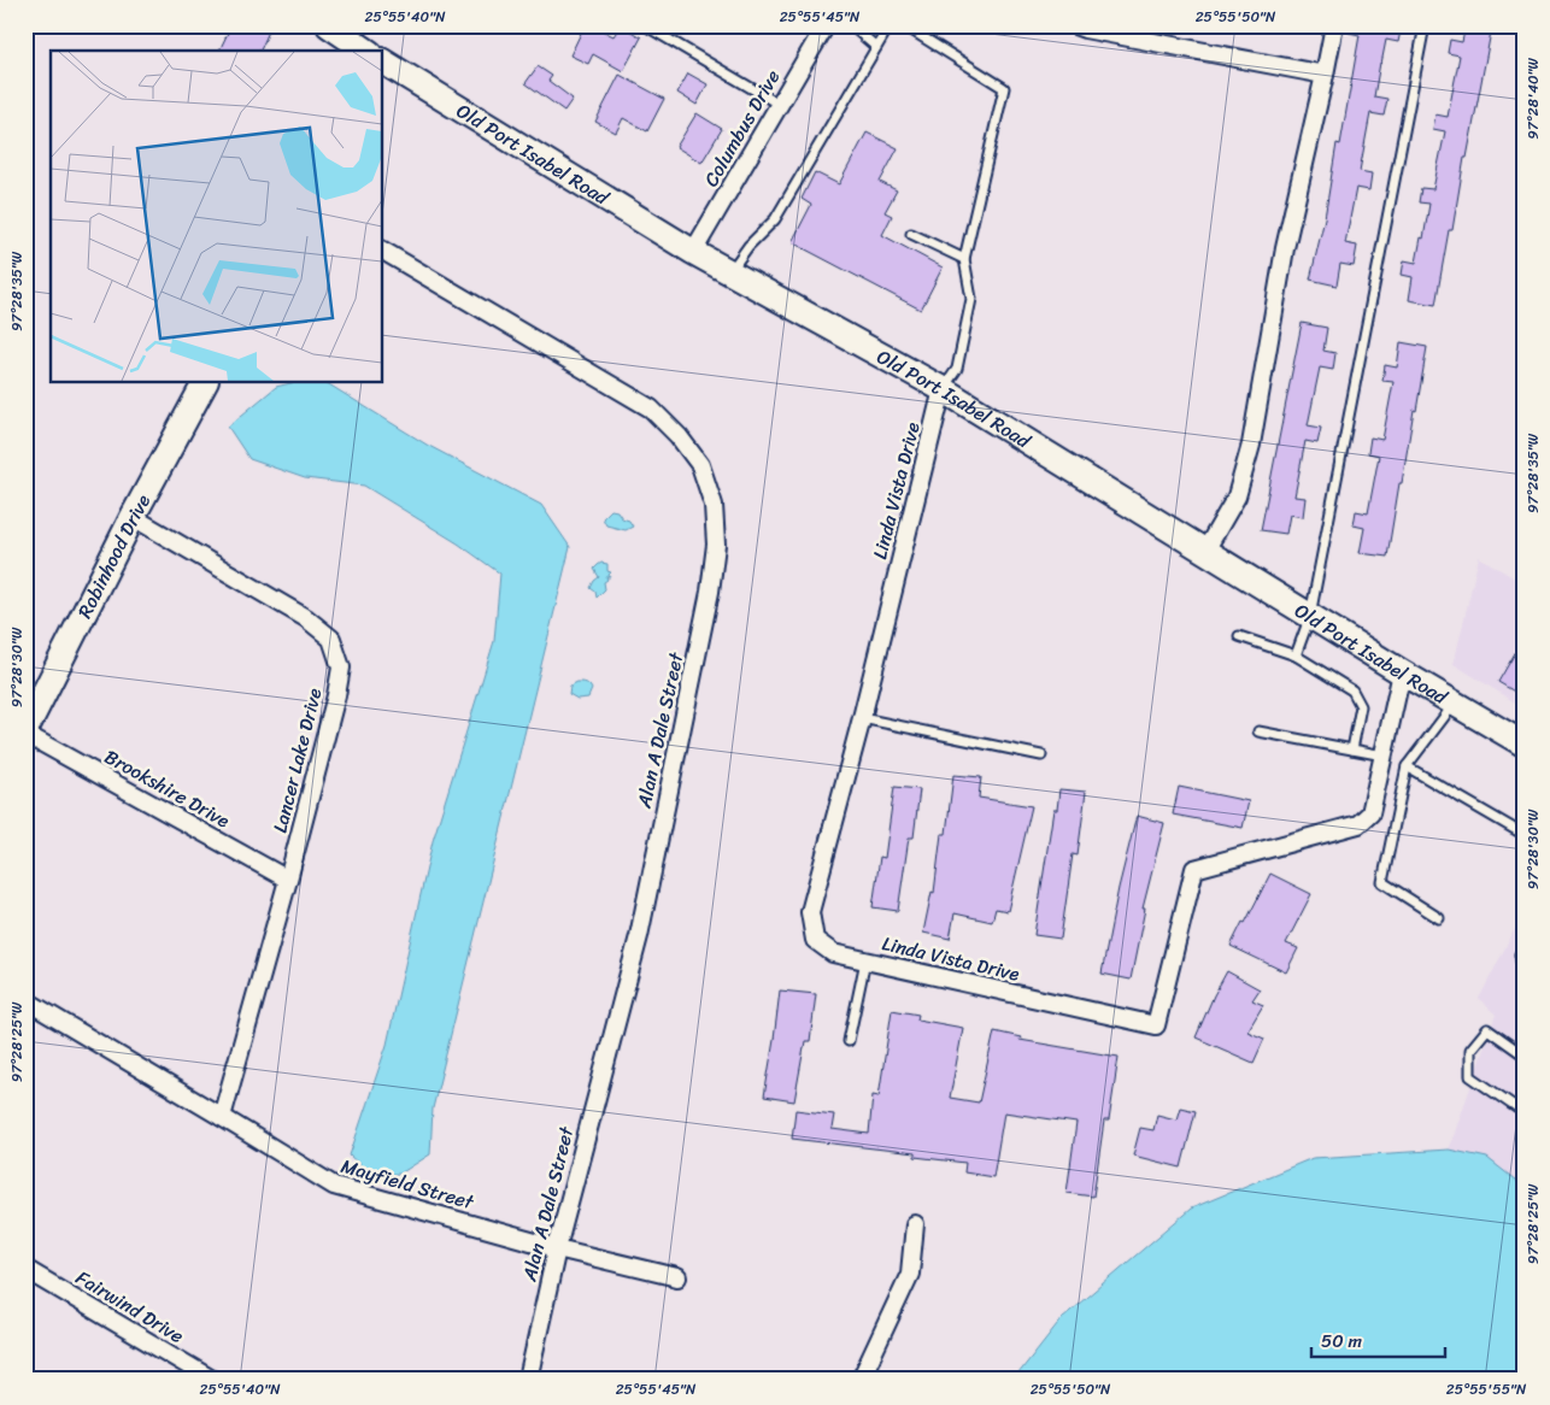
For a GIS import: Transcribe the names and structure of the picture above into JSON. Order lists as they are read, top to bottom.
{
  "streets": {
    "street": [
      "Columbus Drive",
      "Old Port Isabel Road",
      "Linda Vista Drive",
      "Robinhood Drive",
      "Alan A Dale Street",
      "Lancer Lake Drive",
      "Brookshire Drive",
      "Mayfield Street",
      "Fairwind Drive"
    ]
  },
  "crossings": [
    ["Columbus Drive", "Old Port Isabel Road"],
    ["Old Port Isabel Road", "Linda Vista Drive"],
    ["Robinhood Drive", "Lancer Lake Drive"],
    ["Robinhood Drive", "Brookshire Drive"],
    ["Alan A Dale Street", "Mayfield Street"],
    ["Lancer Lake Drive", "Brookshire Drive"],
    ["Lancer Lake Drive", "Mayfield Street"]
  ],
  "scale_bar": "50 m",
  "coordinates": [
    "25°55'40\"N",
    "25°55'45\"N",
    "25°55'50\"N",
    "97°28'40\"W",
    "97°28'35\"W",
    "97°28'30\"W",
    "97°28'25\"W",
    "25°55'55\"N"
  ]
}
